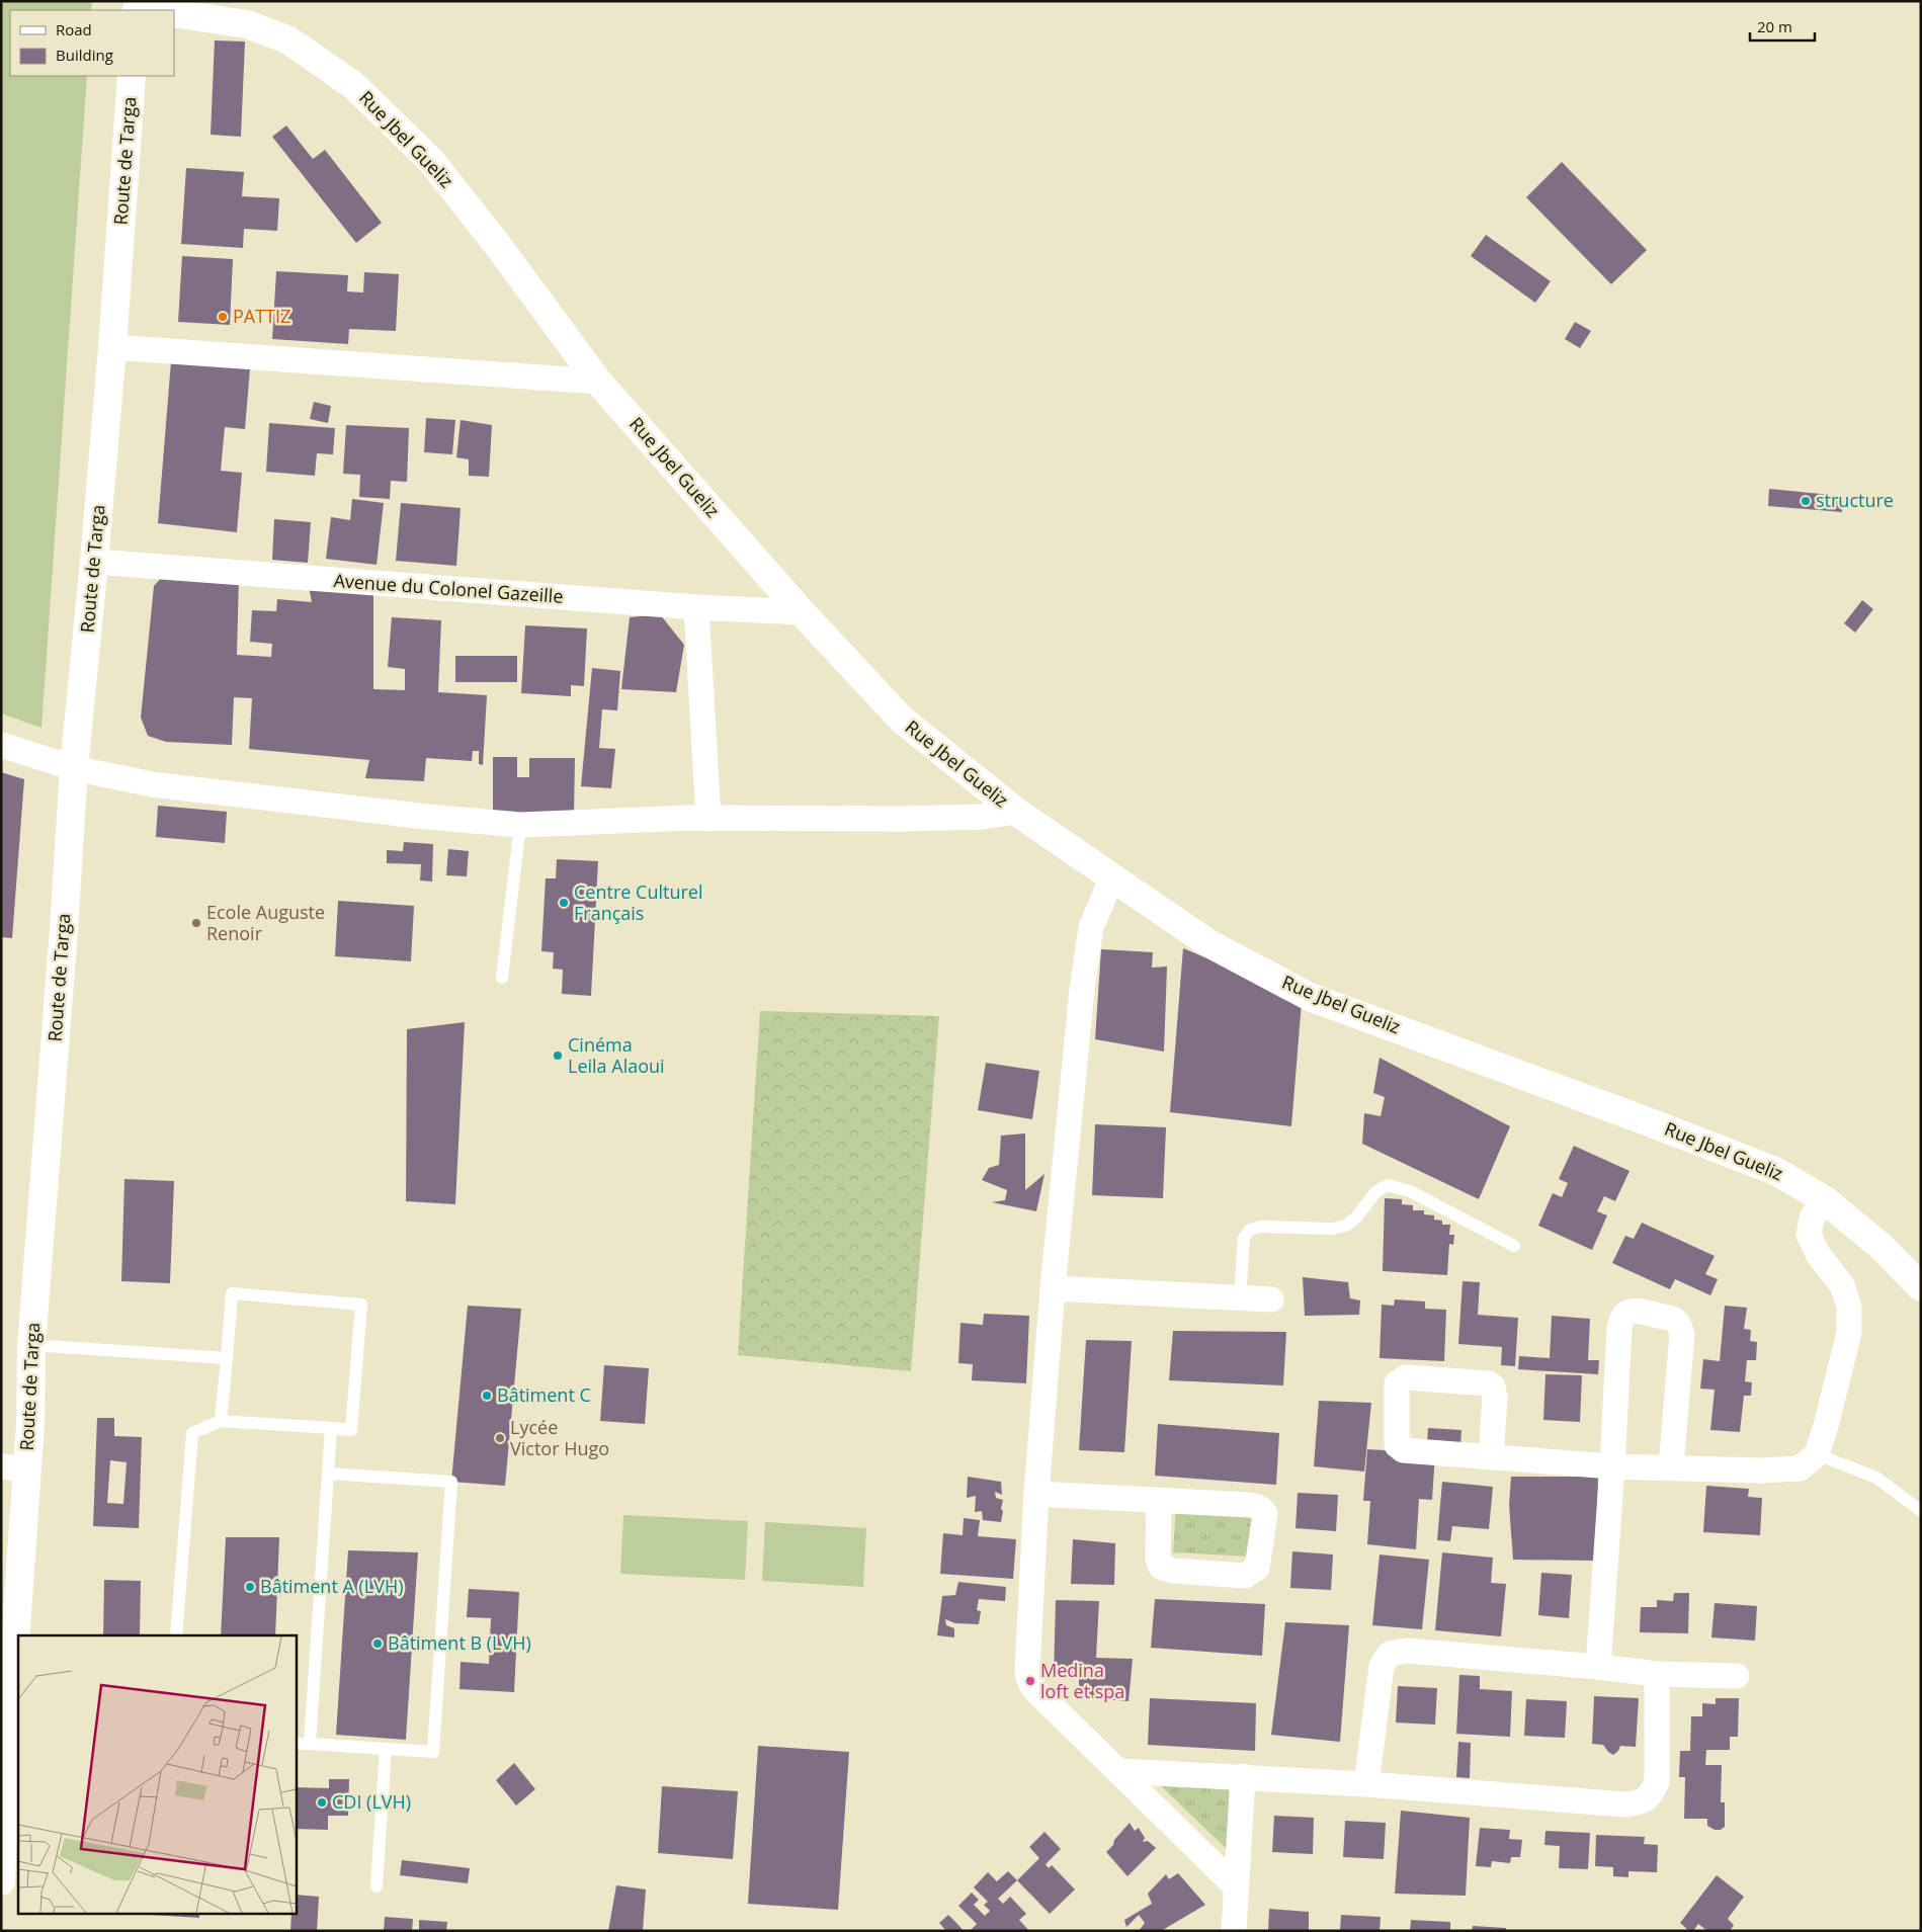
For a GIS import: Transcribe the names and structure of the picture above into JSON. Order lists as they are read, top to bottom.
{
  "streets": {
    "street": ["Rue Jbel Gueliz", "Route de Targa", "Avenue du Colonel Gazeille"]
  },
  "crossings": [
    ["Rue Jbel Gueliz", "Avenue du Colonel Gazeille"],
    ["Route de Targa", "Avenue du Colonel Gazeille"]
  ],
  "places": [
    "PATTIZ",
    "structure",
    "Centre Culturel Français",
    "Ecole Auguste Renoir",
    "Cinéma Leila Alaoui",
    "Bâtiment C",
    "Lycée Victor Hugo",
    "Bâtiment A (LVH)",
    "Bâtiment B (LVH)",
    "Medina loft et spa",
    "CDI (LVH)"
  ],
  "legend": ["Road", "Building"],
  "scale_bar": "20 m"
}
